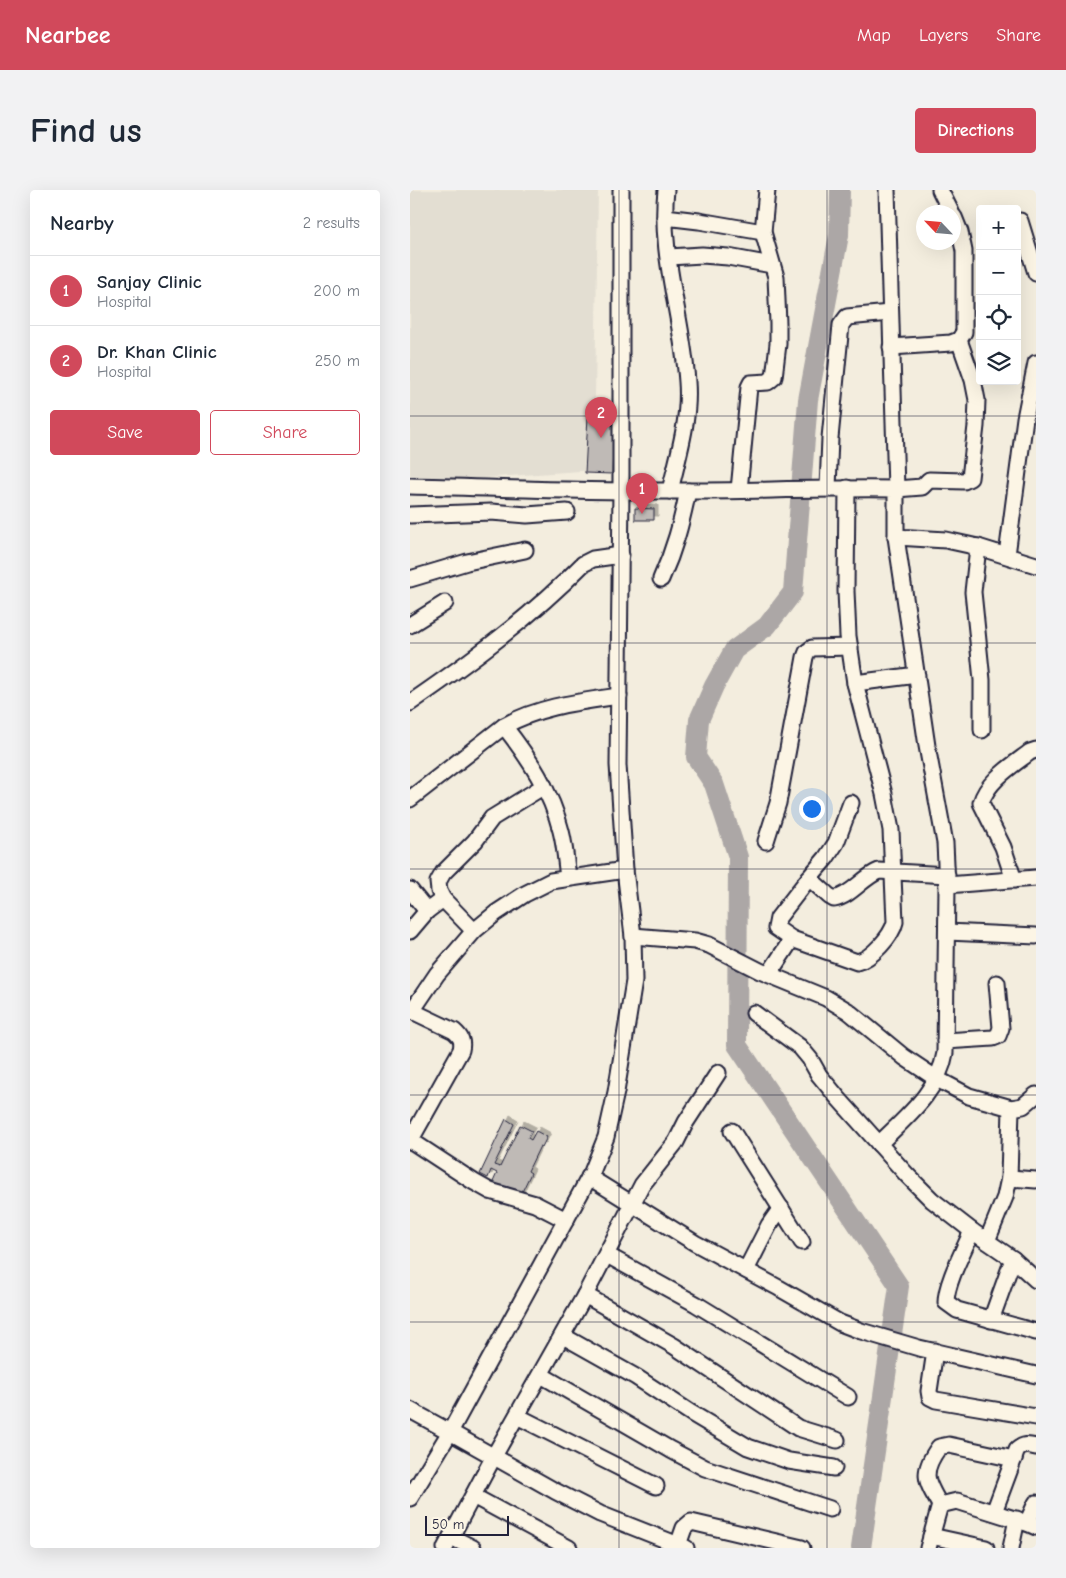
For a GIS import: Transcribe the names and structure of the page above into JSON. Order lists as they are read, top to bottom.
{
  "scale_bar": "50 m",
  "north": "top left",
  "page": {
    "header": "Nearbee",
    "nav": ["Map", "Layers", "Share"],
    "buttons": [
      "Directions",
      ["Save", "Share"]
    ],
    "title": "Find us",
    "heading": ["Nearby", "2 results"],
    "map_buttons": ["+", "−"],
    "list": [
      {
        "mark": "1",
        "name": "Sanjay Clinic",
        "note": "Hospital",
        "value": "200 m"
      },
      {
        "mark": "2",
        "name": "Dr. Khan Clinic",
        "note": "Hospital",
        "value": "250 m"
      }
    ],
    "pins": ["2", "1"],
    "scale": "50 m"
  }
}
